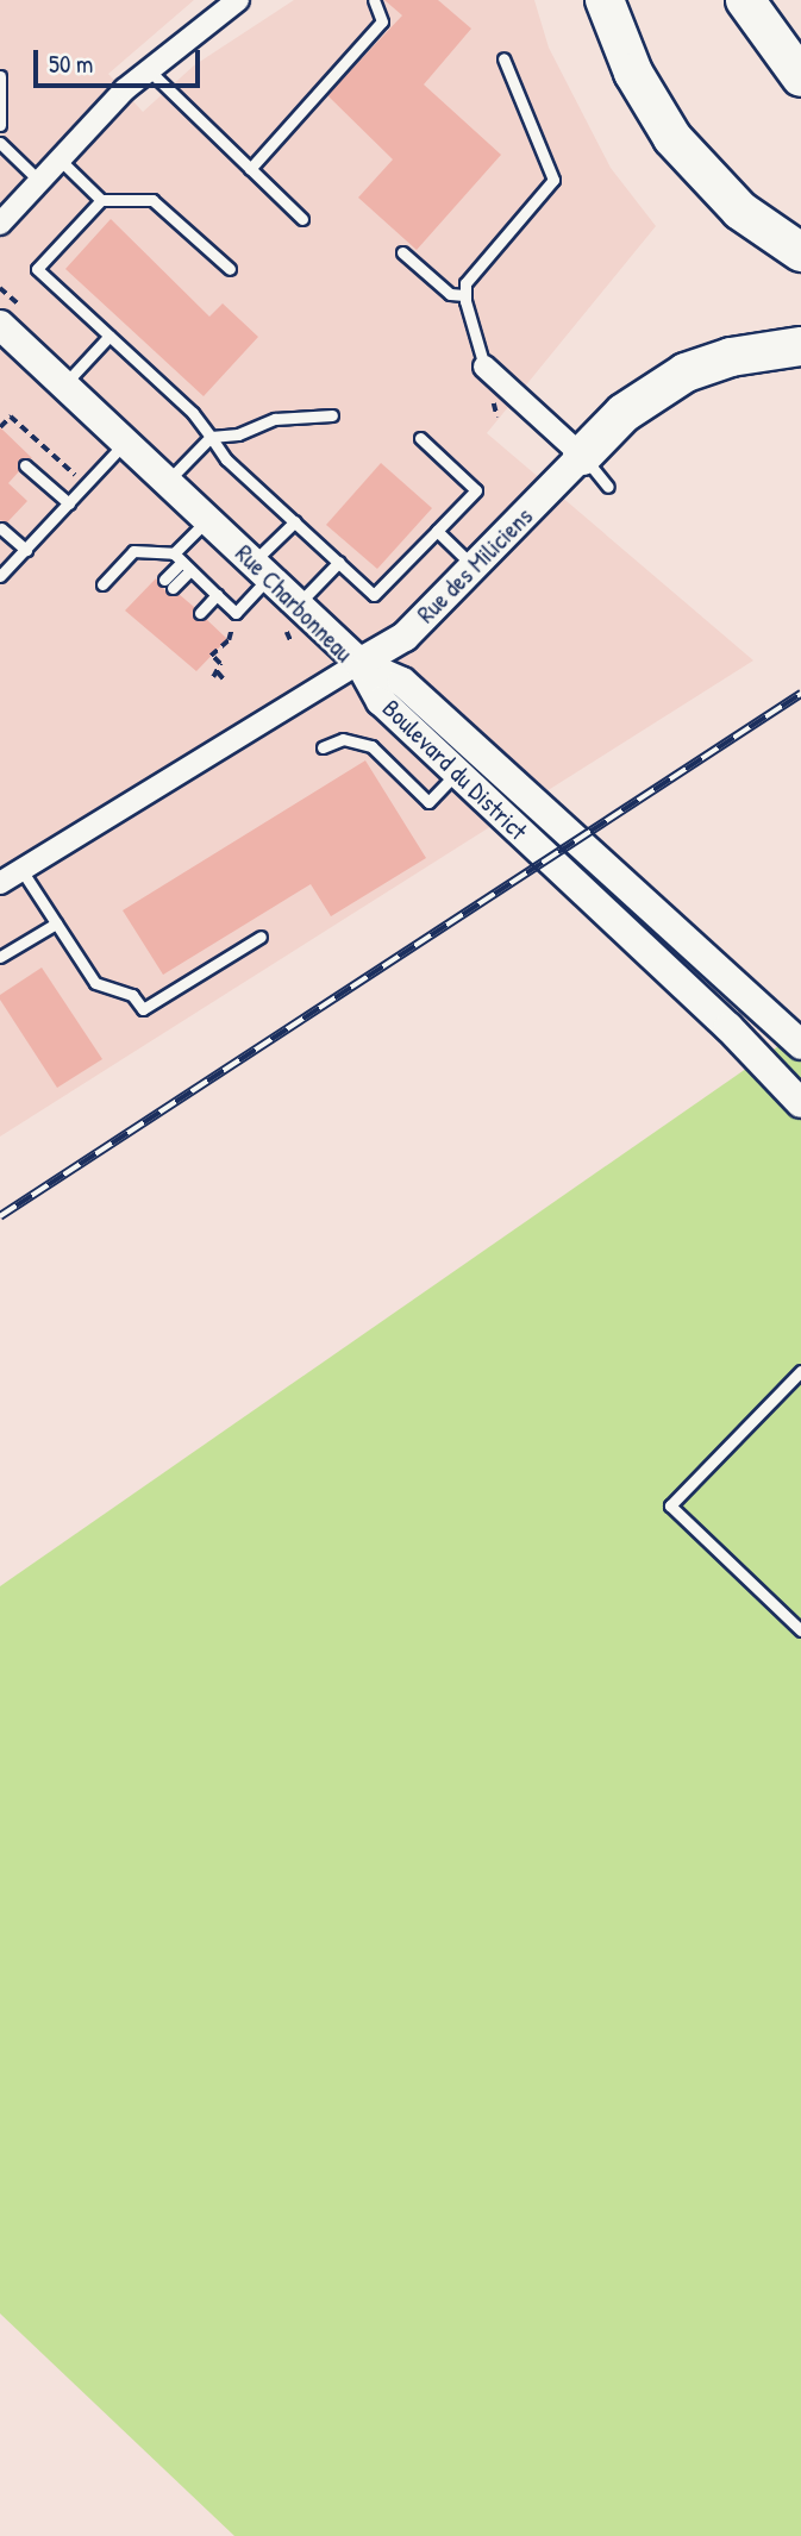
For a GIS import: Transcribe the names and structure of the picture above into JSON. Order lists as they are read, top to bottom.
{
  "streets": {
    "street": ["Rue des Miliciens", "Rue Charbonneau", "Boulevard du District"]
  },
  "crossings": [
    ["Rue des Miliciens", "Rue Charbonneau"],
    ["Rue des Miliciens", "Boulevard du District"],
    ["Rue Charbonneau", "Boulevard du District"]
  ],
  "scale_bar": "50 m"
}
